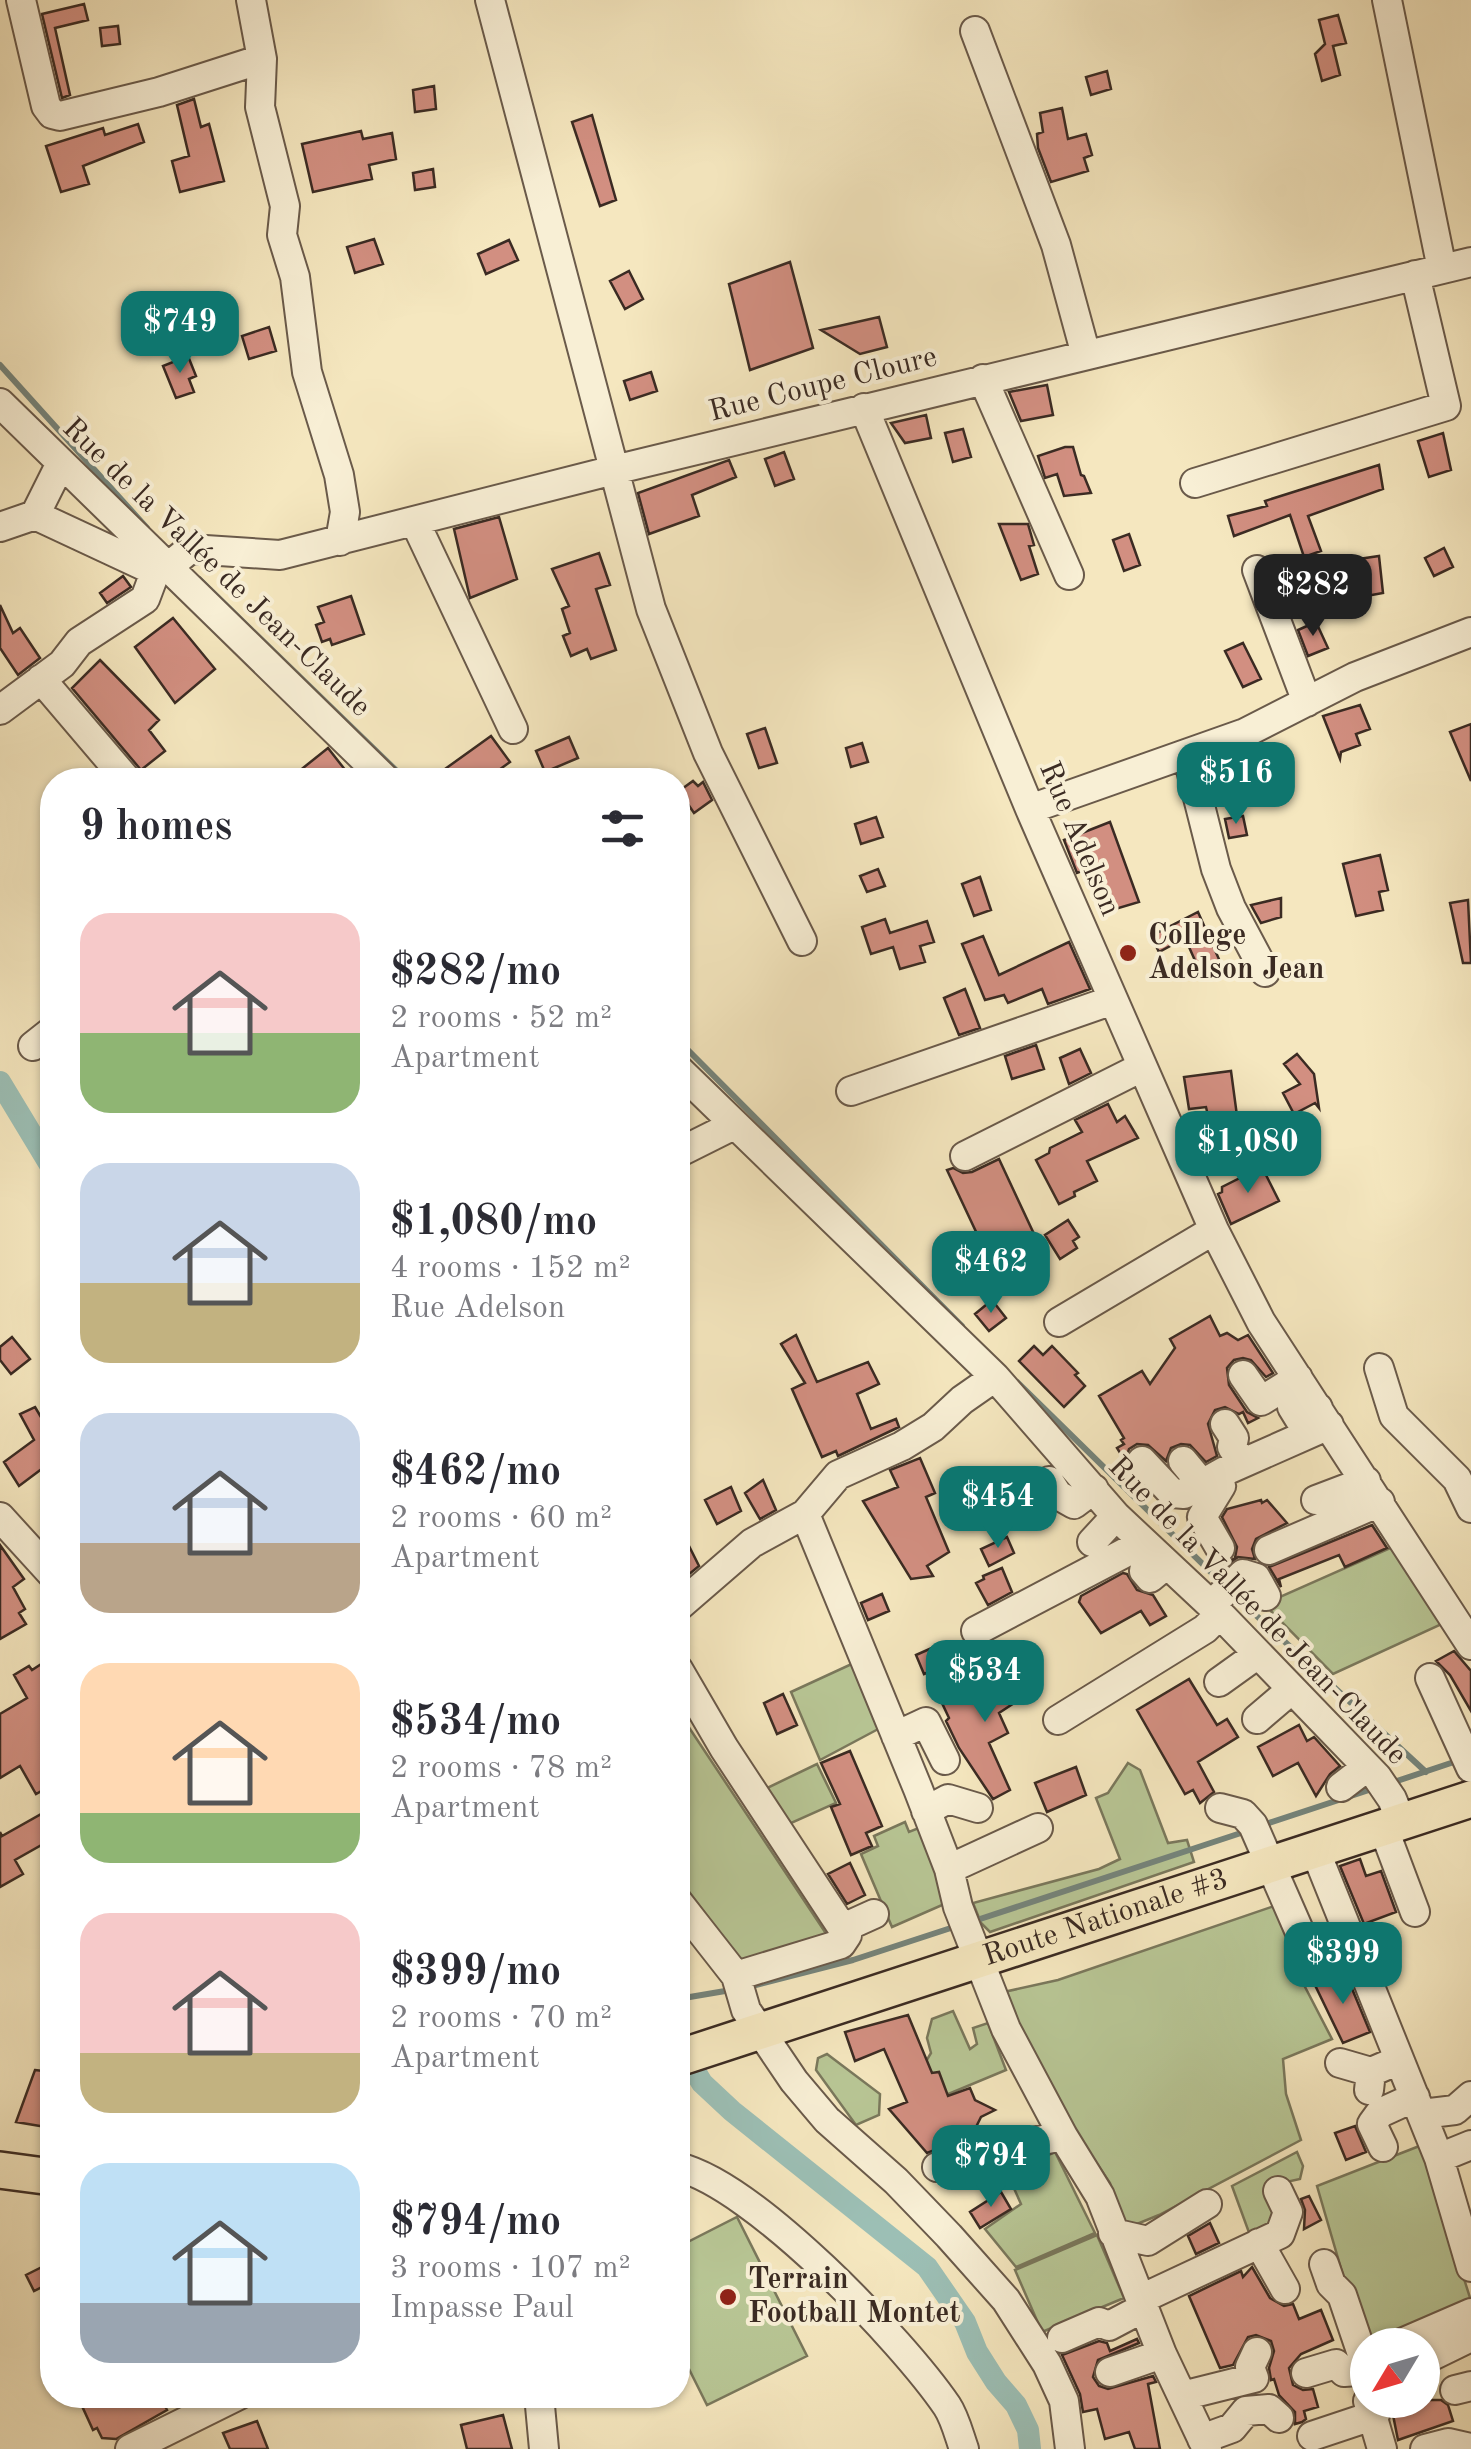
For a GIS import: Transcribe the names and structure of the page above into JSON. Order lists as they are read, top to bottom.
{
  "streets": {
    "main road": ["Route Nationale #3"],
    "street": ["Rue Coupe Cloure", "Rue de la Vallée de Jean-Claude", "Rue Adelson"]
  },
  "crossings": [
    ["Rue Coupe Cloure", "Rue de la Vallée de Jean-Claude"],
    ["Rue Coupe Cloure", "Rue Adelson"],
    ["Rue de la Vallée de Jean-Claude", "Route Nationale #3"]
  ],
  "places": ["College Adelson Jean", "Terrain Football Montet"],
  "north": "bottom left",
  "page": {
    "price": [
      "$749",
      "$282",
      "$516",
      "$1,080",
      "$462",
      "$454",
      "$534",
      "$399",
      "$794"
    ],
    "heading": "9 homes",
    "list": [
      {
        "name": "$282/mo",
        "note": "2 rooms · 52 m² · Apartment"
      },
      {
        "name": "$1,080/mo",
        "note": "4 rooms · 152 m² · Rue Adelson"
      },
      {
        "name": "$462/mo",
        "note": "2 rooms · 60 m² · Apartment"
      },
      {
        "name": "$534/mo",
        "note": "2 rooms · 78 m² · Apartment"
      },
      {
        "name": "$399/mo",
        "note": "2 rooms · 70 m² · Apartment"
      },
      {
        "name": "$794/mo",
        "note": "3 rooms · 107 m² · Impasse Paul"
      }
    ]
  }
}
